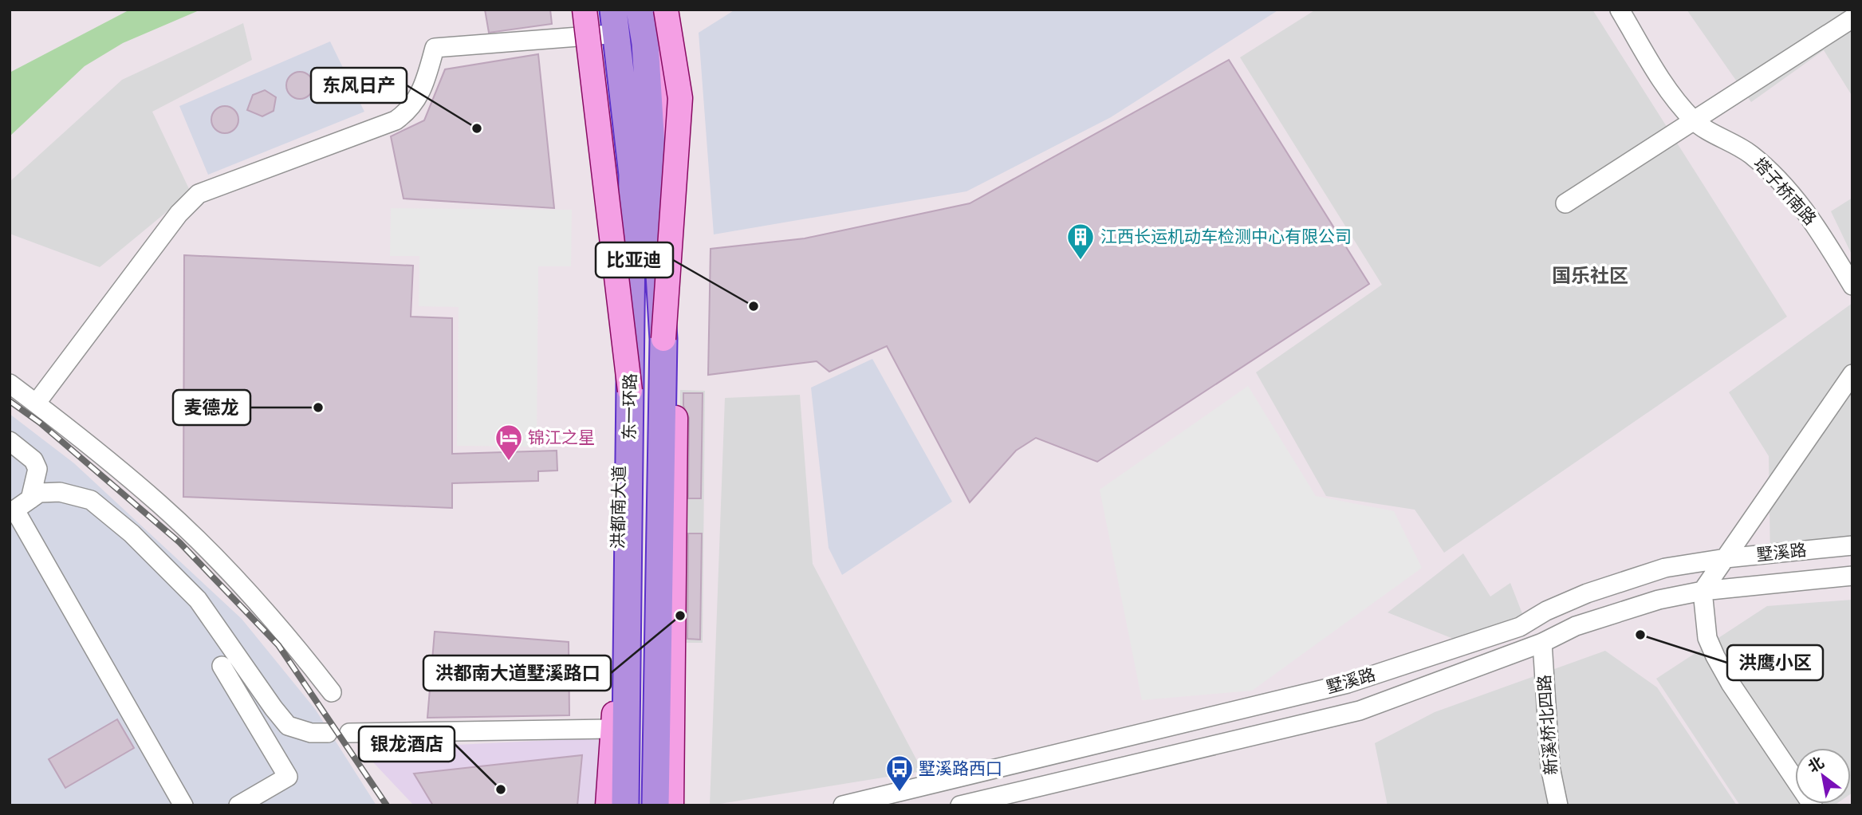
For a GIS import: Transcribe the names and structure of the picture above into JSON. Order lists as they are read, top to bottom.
{
  "streets": {
    "highway": ["东一环路"],
    "main road": ["洪都南大道"],
    "street": ["塔子桥南路", "墅溪路", "新溪桥北四路"]
  },
  "crossings": [
    ["东一环路", "洪都南大道"],
    ["墅溪路", "新溪桥北四路"]
  ],
  "districts": ["国乐社区"],
  "places": {
    "other": [
      "东风日产",
      "比亚迪",
      "麦德龙",
      "洪都南大道墅溪路口",
      "洪鹰小区",
      "银龙酒店"
    ],
    "building": ["江西长运机动车检测中心有限公司"],
    "hotel": ["锦江之星"],
    "bus stop": ["墅溪路西口"]
  },
  "north": "top left"
}
